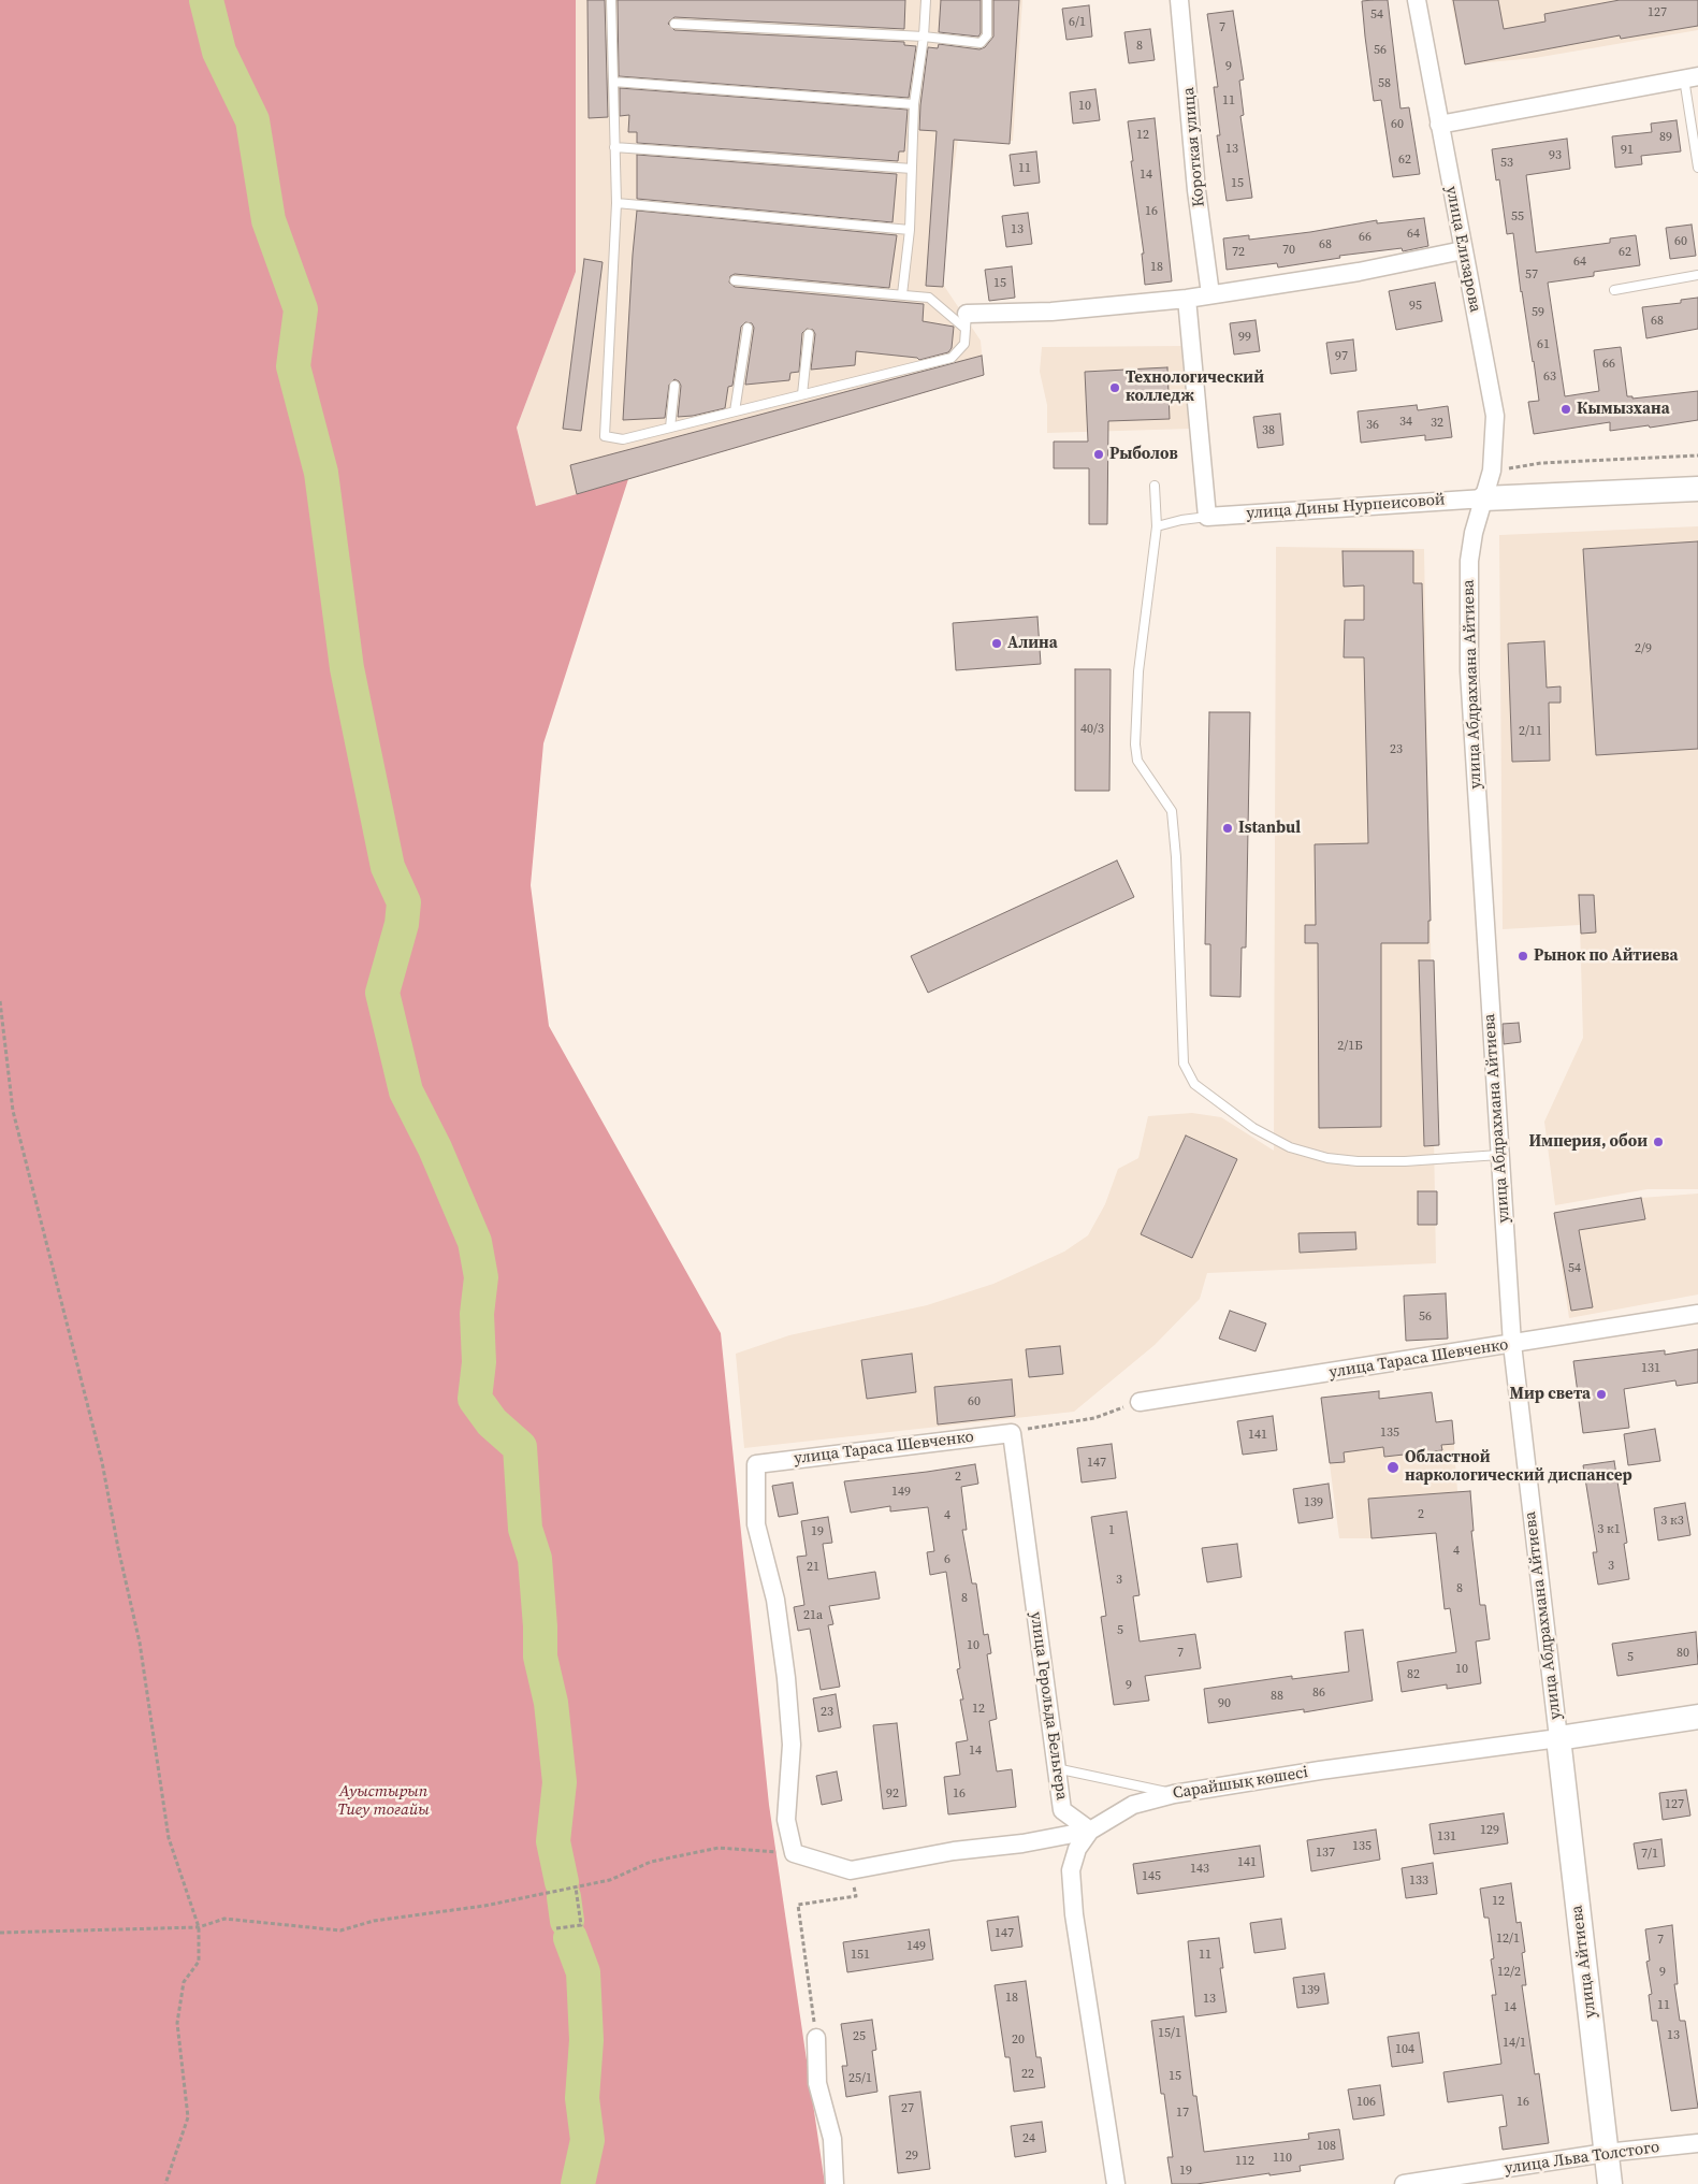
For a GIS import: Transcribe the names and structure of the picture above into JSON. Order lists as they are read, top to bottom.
{
  "streets": {
    "street": [
      "Короткая улица",
      "улица Елизарова",
      "улица Дины Нурпеисовой",
      "улица Абдрахмана Айтиева",
      "улица Тараса Шевченко",
      "улица Герольда Бельгера",
      "Сарайшық көшесі",
      "улица Айтиева",
      "улица Льва Толстого"
    ]
  },
  "crossings": [
    ["улица Елизарова", "улица Дины Нурпеисовой"],
    ["улица Елизарова", "улица Абдрахмана Айтиева"],
    ["улица Дины Нурпеисовой", "улица Абдрахмана Айтиева"],
    ["улица Абдрахмана Айтиева", "улица Тараса Шевченко"],
    ["улица Абдрахмана Айтиева", "Сарайшық көшесі"],
    ["улица Абдрахмана Айтиева", "улица Айтиева"],
    ["улица Тараса Шевченко", "улица Герольда Бельгера"],
    ["улица Тараса Шевченко", "Сарайшық көшесі"],
    ["улица Герольда Бельгера", "Сарайшық көшесі"],
    ["Сарайшық көшесі", "улица Айтиева"],
    ["улица Айтиева", "улица Льва Толстого"]
  ],
  "parks": ["Ауыстырып Тиеу тоғайы"],
  "places": [
    "Технологический колледж",
    "Кымызхана",
    "Рыболов",
    "Алина",
    "Istanbul",
    "Рынок по Айтиева",
    "Империя, обои",
    "Мир света",
    "Областной наркологический диспансер"
  ],
  "house_numbers": [
    "127",
    "54",
    "6/1",
    "7",
    "8",
    "56",
    "9",
    "58",
    "11",
    "10",
    "60",
    "12",
    "89",
    "13",
    "91",
    "93",
    "62",
    "53",
    "11",
    "14",
    "15",
    "16",
    "55",
    "13",
    "64",
    "66",
    "60",
    "68",
    "70",
    "72",
    "62",
    "64",
    "18",
    "57",
    "15",
    "95",
    "59",
    "68",
    "99",
    "61",
    "97",
    "66",
    "63",
    "34",
    "32",
    "36",
    "38",
    "2/9",
    "40/3",
    "2/11",
    "23",
    "2/1Б",
    "54",
    "56",
    "131",
    "60",
    "135",
    "141",
    "147",
    "2",
    "149",
    "139",
    "2",
    "4",
    "3 к3",
    "3 к1",
    "1",
    "19",
    "4",
    "6",
    "3",
    "21",
    "3",
    "8",
    "8",
    "21а",
    "5",
    "10",
    "7",
    "80",
    "5",
    "10",
    "82",
    "9",
    "86",
    "88",
    "90",
    "12",
    "23",
    "14",
    "92",
    "16",
    "127",
    "129",
    "131",
    "135",
    "137",
    "7/1",
    "141",
    "143",
    "145",
    "133",
    "12",
    "147",
    "12/1",
    "7",
    "149",
    "151",
    "11",
    "12/2",
    "9",
    "139",
    "18",
    "13",
    "11",
    "14",
    "15/1",
    "13",
    "25",
    "20",
    "14/1",
    "104",
    "22",
    "15",
    "25/1",
    "106",
    "16",
    "27",
    "17",
    "24",
    "108",
    "29",
    "110",
    "112",
    "19"
  ]
}
